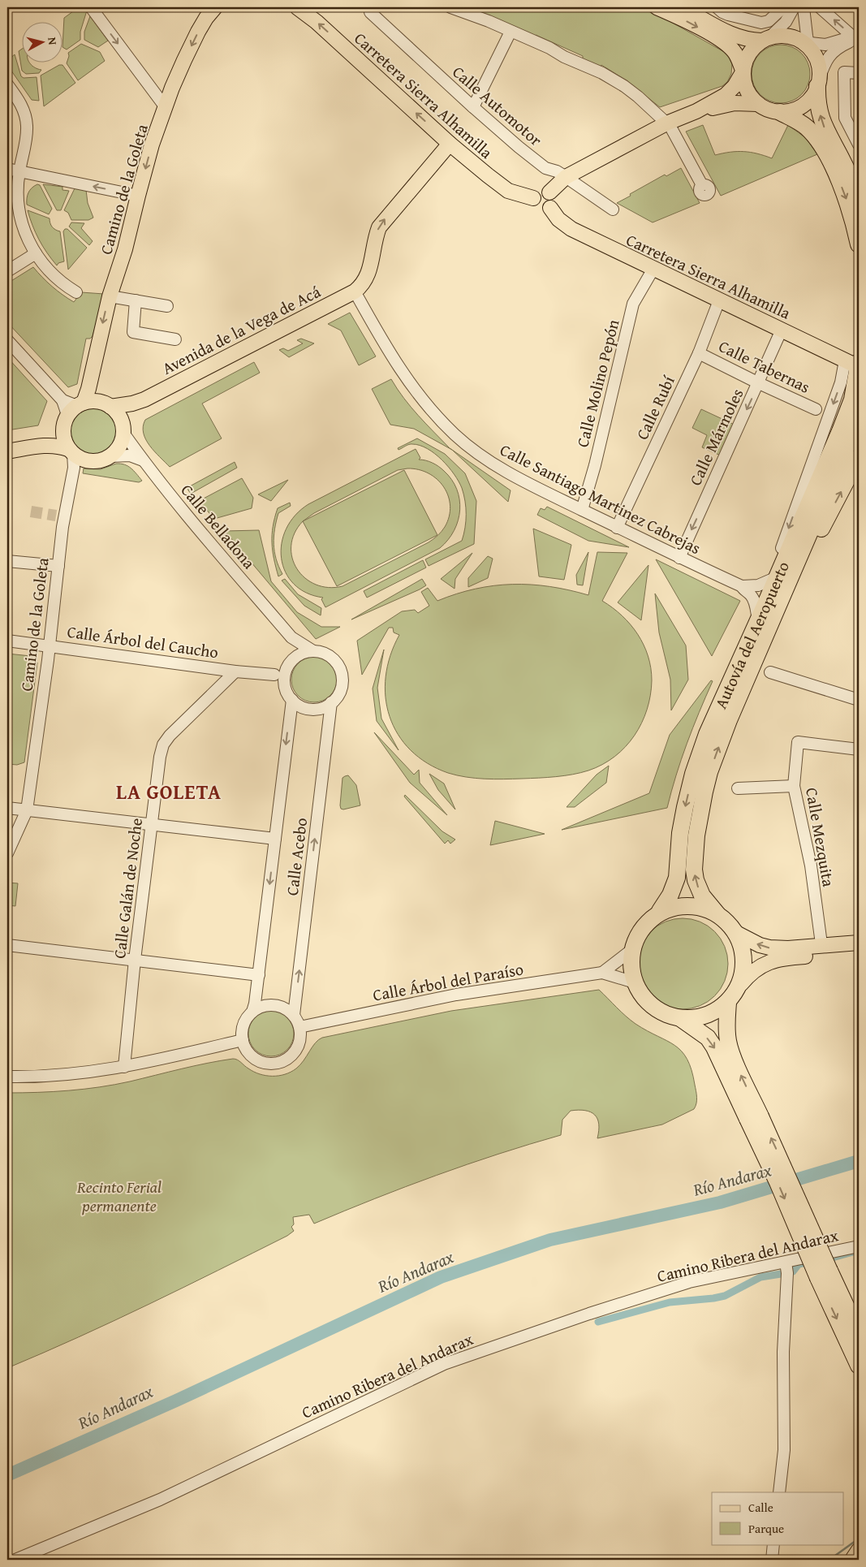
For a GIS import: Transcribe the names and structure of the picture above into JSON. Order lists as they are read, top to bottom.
{
  "streets": {
    "highway": ["Autovía del Aeropuerto"],
    "main road": ["Carretera Sierra Alhamilla", "Camino de la Goleta", "Avenida de la Vega de Acá"],
    "street": [
      "Calle Automotor",
      "Calle Tabernas",
      "Calle Molino Pepón",
      "Calle Rubí",
      "Calle Mármoles",
      "Calle Santiago Martinez Cabrejas",
      "Calle Belladona",
      "Calle Árbol del Caucho",
      "Calle Mezquita",
      "Calle Acebo",
      "Calle Galán de Noche",
      "Calle Árbol del Paraíso",
      "Camino Ribera del Andarax"
    ]
  },
  "crossings": [
    ["Carretera Sierra Alhamilla", "Calle Molino Pepón"],
    ["Carretera Sierra Alhamilla", "Calle Rubí"],
    ["Carretera Sierra Alhamilla", "Calle Mármoles"],
    ["Carretera Sierra Alhamilla", "Autovía del Aeropuerto"],
    ["Camino de la Goleta", "Avenida de la Vega de Acá"],
    ["Camino de la Goleta", "Calle Belladona"],
    ["Camino de la Goleta", "Calle Árbol del Caucho"],
    ["Avenida de la Vega de Acá", "Calle Santiago Martinez Cabrejas"],
    ["Avenida de la Vega de Acá", "Calle Belladona"],
    ["Calle Tabernas", "Calle Rubí"],
    ["Calle Tabernas", "Calle Mármoles"],
    ["Calle Molino Pepón", "Calle Santiago Martinez Cabrejas"],
    ["Calle Rubí", "Calle Santiago Martinez Cabrejas"],
    ["Calle Mármoles", "Calle Santiago Martinez Cabrejas"],
    ["Calle Santiago Martinez Cabrejas", "Autovía del Aeropuerto"],
    ["Calle Belladona", "Calle Acebo"],
    ["Calle Árbol del Caucho", "Calle Galán de Noche"],
    ["Calle Acebo", "Calle Árbol del Paraíso"]
  ],
  "one_way": ["Camino de la Goleta", "Calle Mármoles"],
  "districts": ["LA GOLETA"],
  "water": ["Río Andarax"],
  "parks": ["Recinto Ferial permanente"],
  "legend": ["Calle", "Parque"],
  "north": "right"
}
